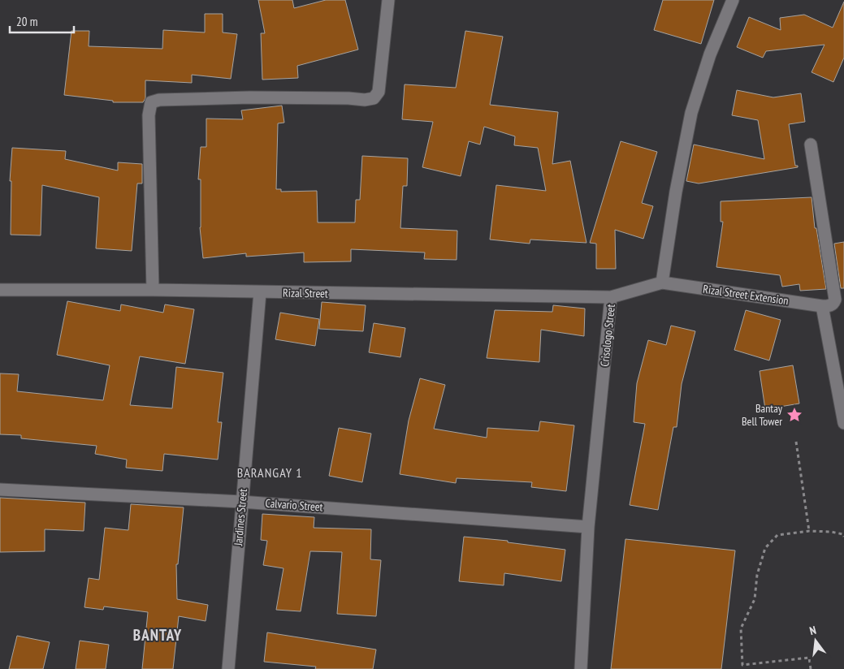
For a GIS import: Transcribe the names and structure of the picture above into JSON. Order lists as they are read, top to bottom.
{
  "streets": {
    "street": [
      "Rizal Street",
      "Rizal Street Extension",
      "Crisologo Street",
      "Calvario Street",
      "Jardines Street"
    ]
  },
  "crossings": [
    ["Rizal Street", "Crisologo Street"],
    ["Rizal Street", "Jardines Street"],
    ["Rizal Street Extension", "Crisologo Street"],
    ["Crisologo Street", "Calvario Street"],
    ["Calvario Street", "Jardines Street"]
  ],
  "districts": ["BARANGAY 1", "BANTAY"],
  "places": {
    "place": ["Bantay Bell Tower"]
  },
  "scale_bar": "20 m",
  "north": "top"
}
